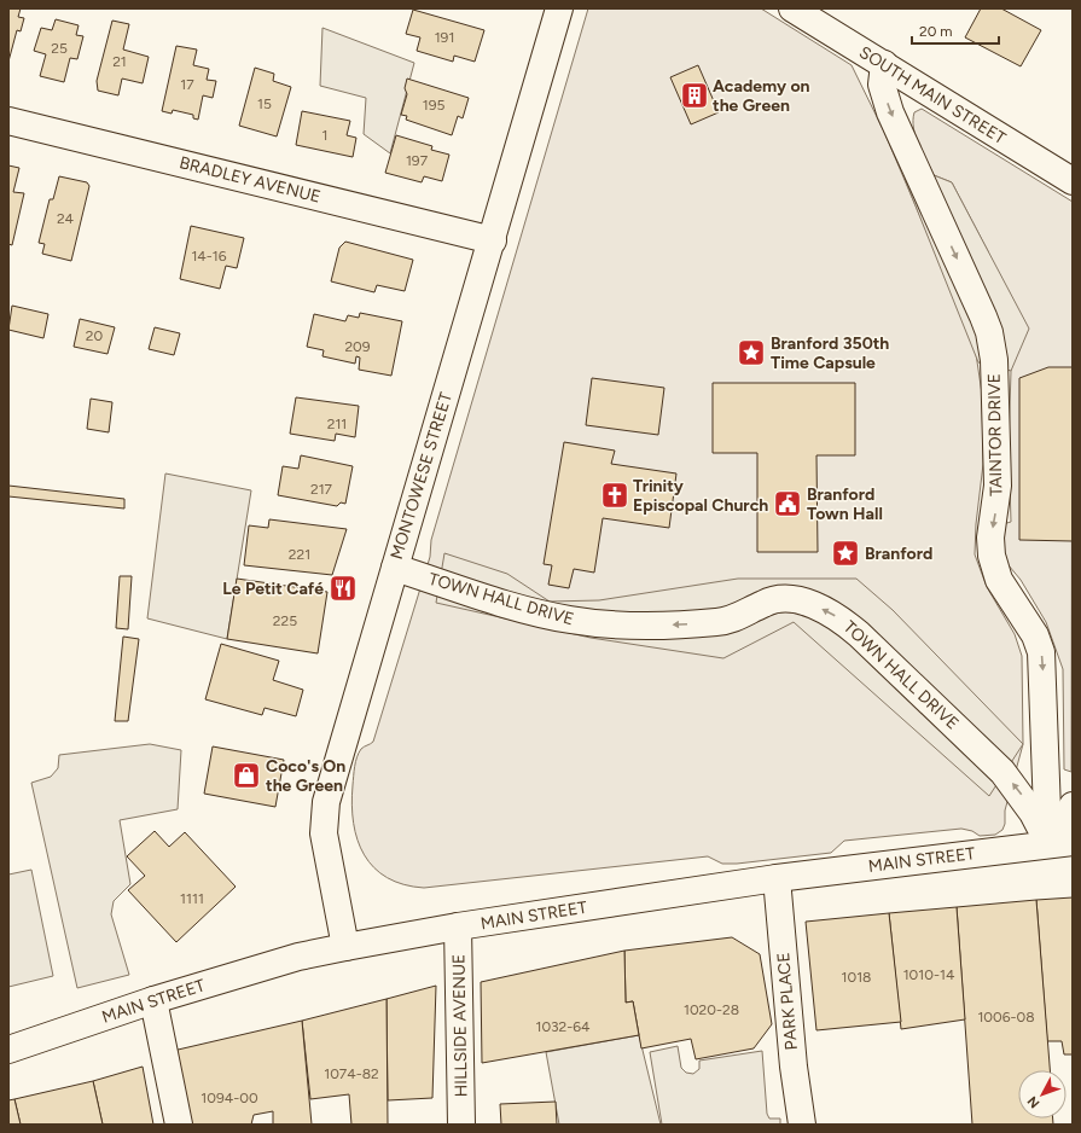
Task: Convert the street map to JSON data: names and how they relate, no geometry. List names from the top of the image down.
{
  "streets": {
    "street": [
      "SOUTH MAIN STREET",
      "BRADLEY AVENUE",
      "TAINTOR DRIVE",
      "MONTOWESE STREET",
      "TOWN HALL DRIVE",
      "MAIN STREET",
      "PARK PLACE",
      "HILLSIDE AVENUE"
    ]
  },
  "crossings": [
    ["SOUTH MAIN STREET", "TAINTOR DRIVE"],
    ["BRADLEY AVENUE", "MONTOWESE STREET"],
    ["TAINTOR DRIVE", "TOWN HALL DRIVE"],
    ["TAINTOR DRIVE", "MAIN STREET"],
    ["MONTOWESE STREET", "TOWN HALL DRIVE"],
    ["MONTOWESE STREET", "MAIN STREET"],
    ["TOWN HALL DRIVE", "MAIN STREET"],
    ["MAIN STREET", "PARK PLACE"],
    ["MAIN STREET", "HILLSIDE AVENUE"]
  ],
  "one_way": ["TAINTOR DRIVE", "TOWN HALL DRIVE"],
  "places": {
    "building": ["Academy on the Green"],
    "place": ["Branford 350th Time Capsule", "Branford"],
    "church": ["Trinity Episcopal Church"],
    "public building": ["Branford Town Hall"],
    "restaurant": ["Le Petit Café"],
    "shop": ["Coco's On the Green"]
  },
  "house_numbers": [
    "191",
    "25",
    "21",
    "17",
    "15",
    "195",
    "1",
    "197",
    "24",
    "14-16",
    "20",
    "209",
    "211",
    "217",
    "221",
    "225",
    "1111",
    "1010-14",
    "1018",
    "1020-28",
    "1006-08",
    "1032-64",
    "1074-82",
    "1094-00"
  ],
  "scale_bar": "20 m",
  "north": "bottom left"
}
